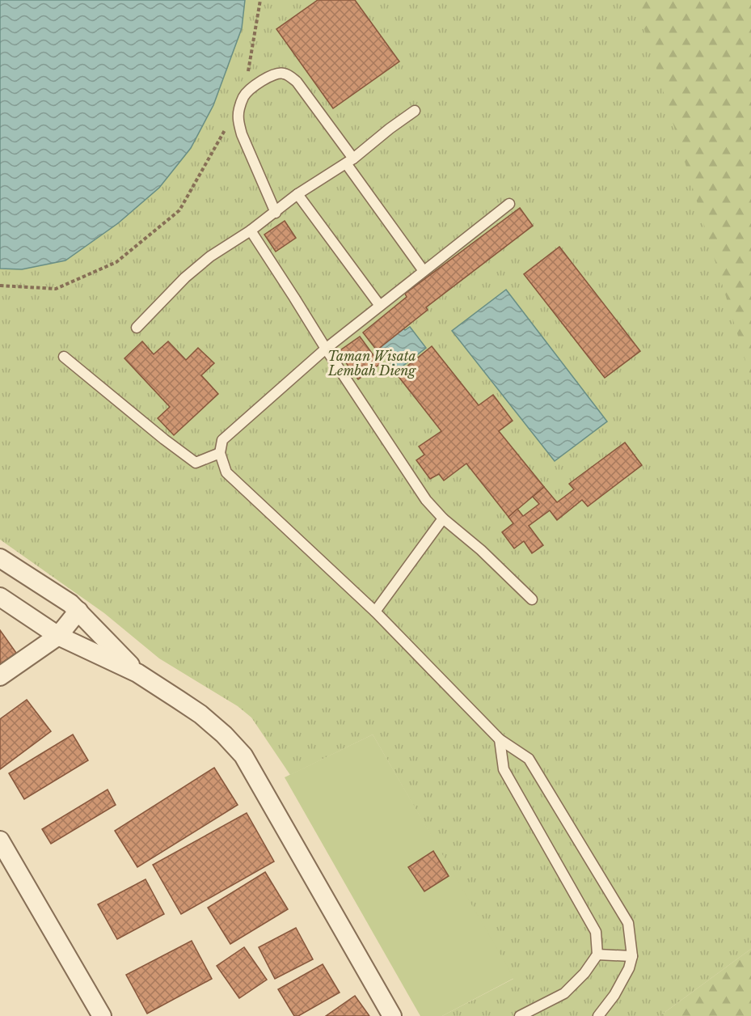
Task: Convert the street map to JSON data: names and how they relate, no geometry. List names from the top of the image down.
{
  "parks": ["Taman Wisata Lembah Dieng"]
}
